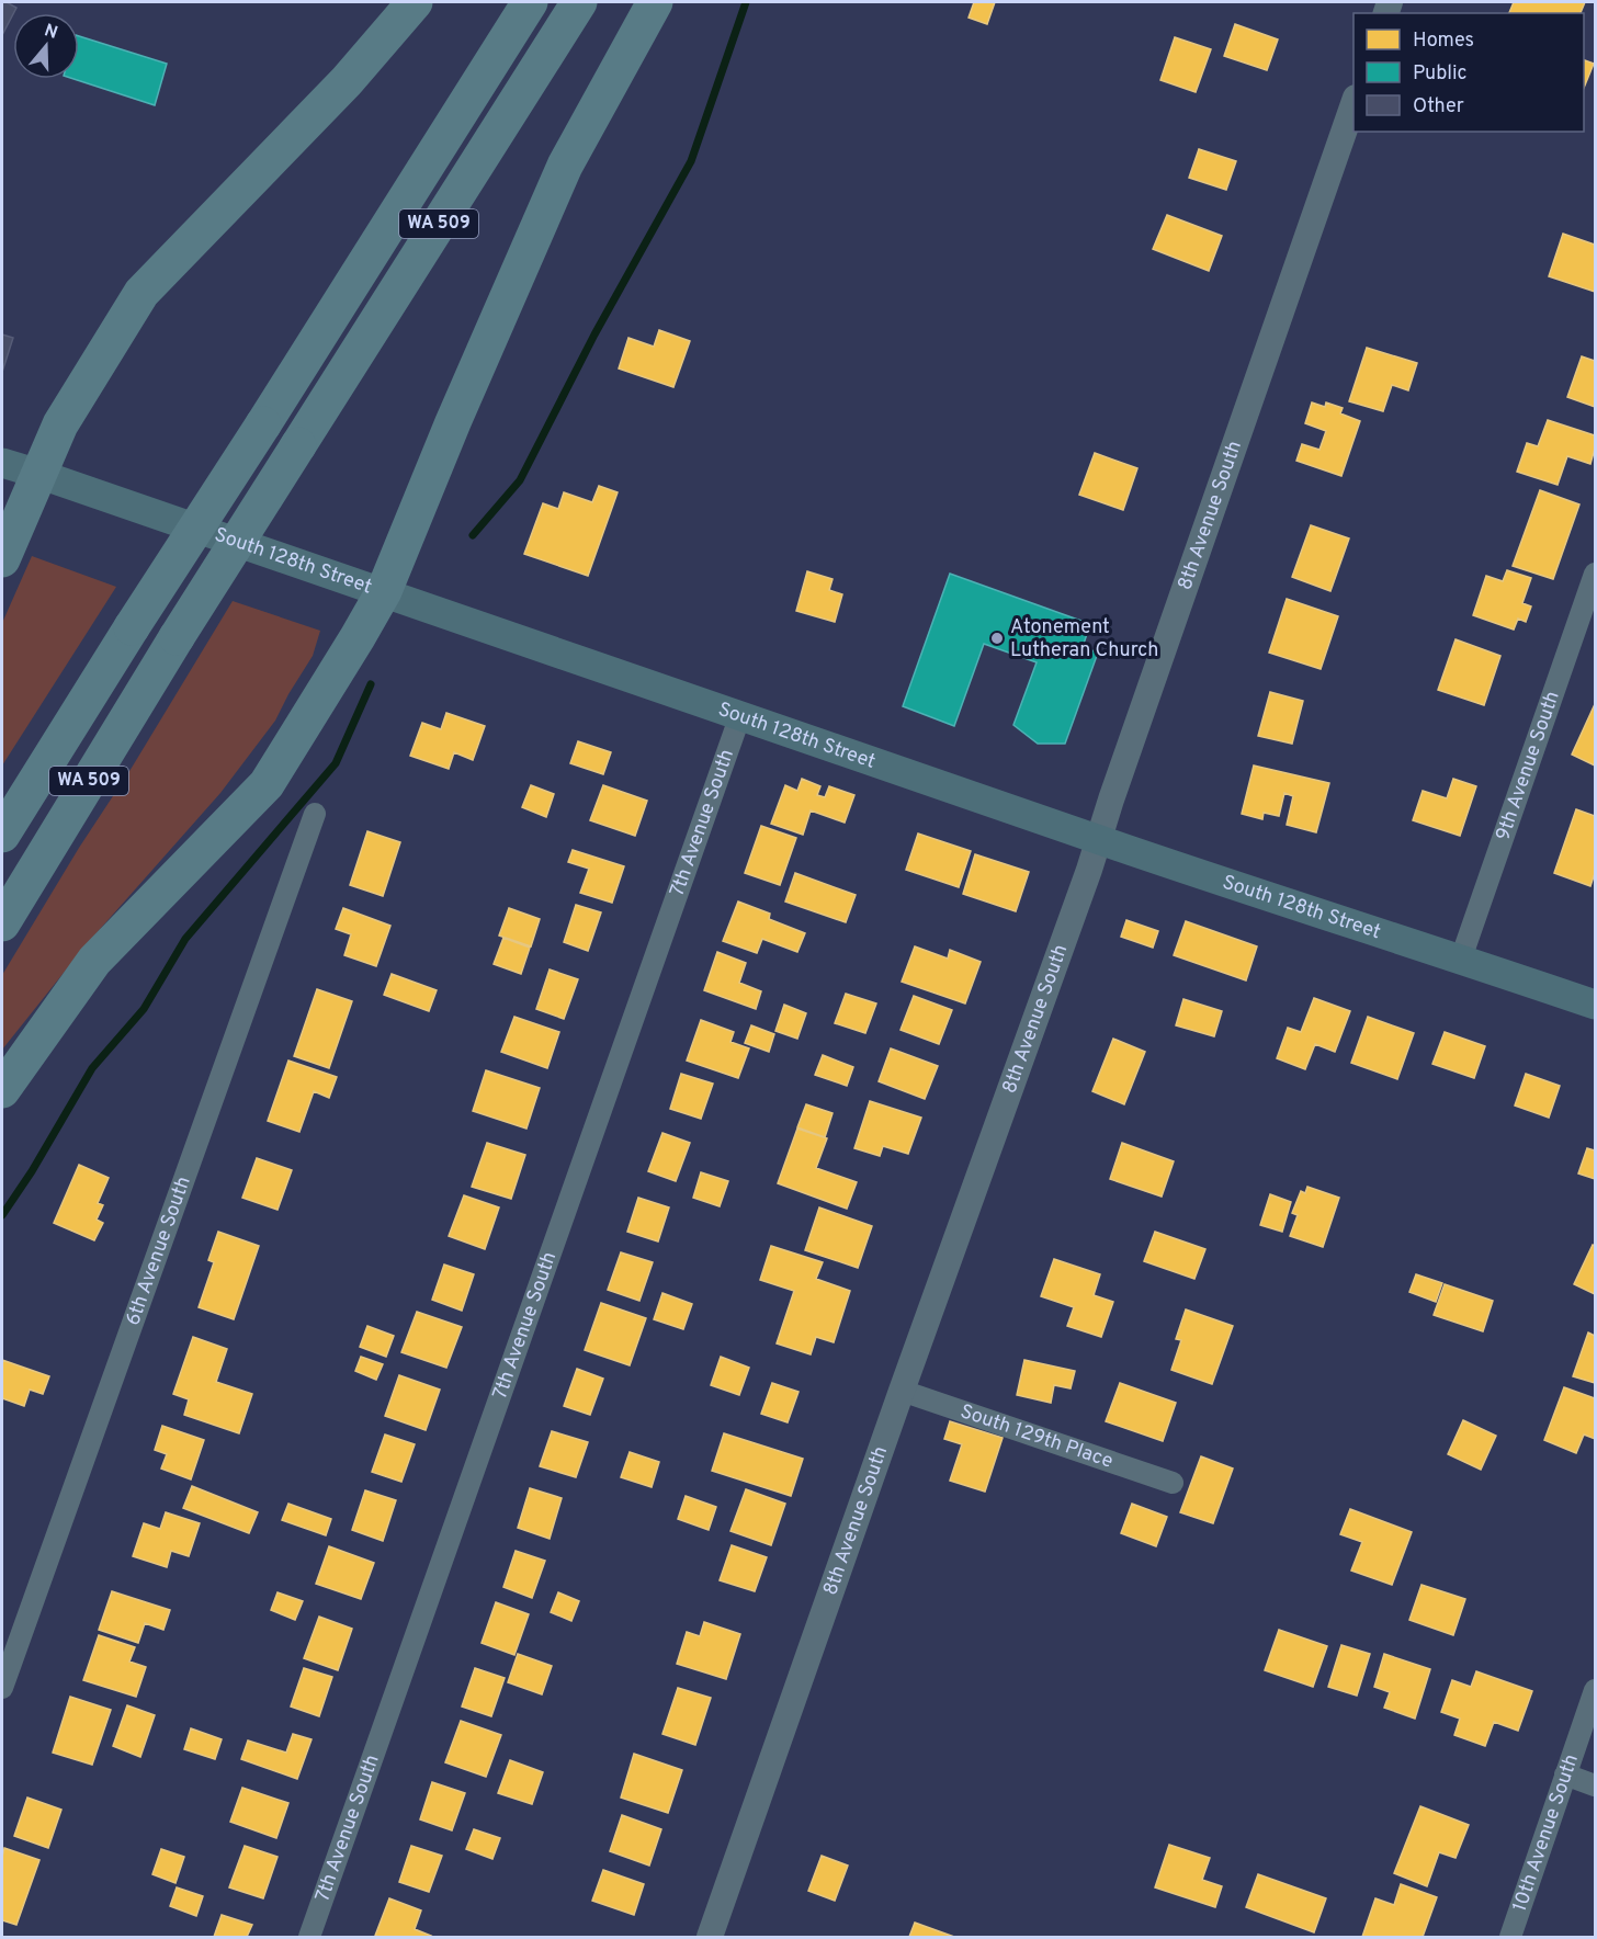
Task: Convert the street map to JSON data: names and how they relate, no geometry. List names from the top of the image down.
{
  "streets": {
    "highway": ["WA 509"],
    "main road": ["South 128th Street"],
    "street": [
      "8th Avenue South",
      "9th Avenue South",
      "7th Avenue South",
      "6th Avenue South",
      "South 129th Place",
      "10th Avenue South"
    ]
  },
  "crossings": [
    ["8th Avenue South", "South 128th Street"],
    ["8th Avenue South", "South 129th Place"],
    ["South 128th Street", "9th Avenue South"],
    ["South 128th Street", "7th Avenue South"]
  ],
  "places": ["Atonement Lutheran Church"],
  "legend": ["Homes", "Public", "Other"],
  "north": "top"
}
